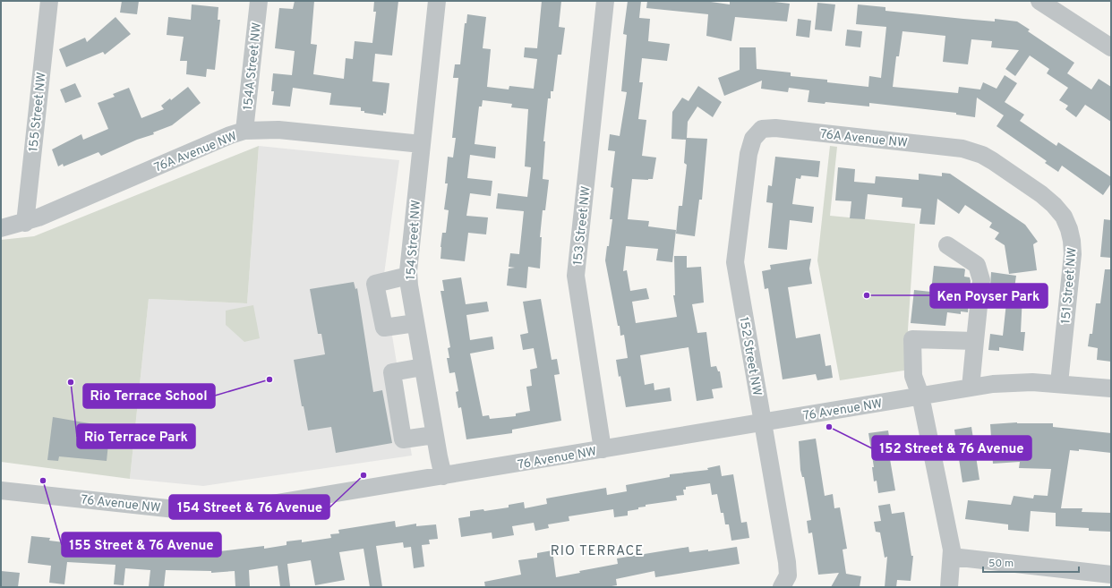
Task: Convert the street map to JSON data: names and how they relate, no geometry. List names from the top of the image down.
{
  "streets": {
    "street": [
      "154A Street NW",
      "155 Street NW",
      "76A Avenue NW",
      "153 Street NW",
      "154 Street NW",
      "151 Street NW",
      "152 Street NW",
      "76 Avenue NW"
    ]
  },
  "crossings": [
    ["154A Street NW", "76A Avenue NW"],
    ["155 Street NW", "76A Avenue NW"],
    ["76A Avenue NW", "154 Street NW"],
    ["76A Avenue NW", "151 Street NW"],
    ["76A Avenue NW", "152 Street NW"],
    ["153 Street NW", "76 Avenue NW"],
    ["154 Street NW", "76 Avenue NW"],
    ["151 Street NW", "76 Avenue NW"],
    ["152 Street NW", "76 Avenue NW"]
  ],
  "districts": ["RIO TERRACE"],
  "places": [
    "Ken Poyser Park",
    "Rio Terrace School",
    "Rio Terrace Park",
    "152 Street & 76 Avenue",
    "154 Street & 76 Avenue",
    "155 Street & 76 Avenue"
  ],
  "scale_bar": "50 m"
}
